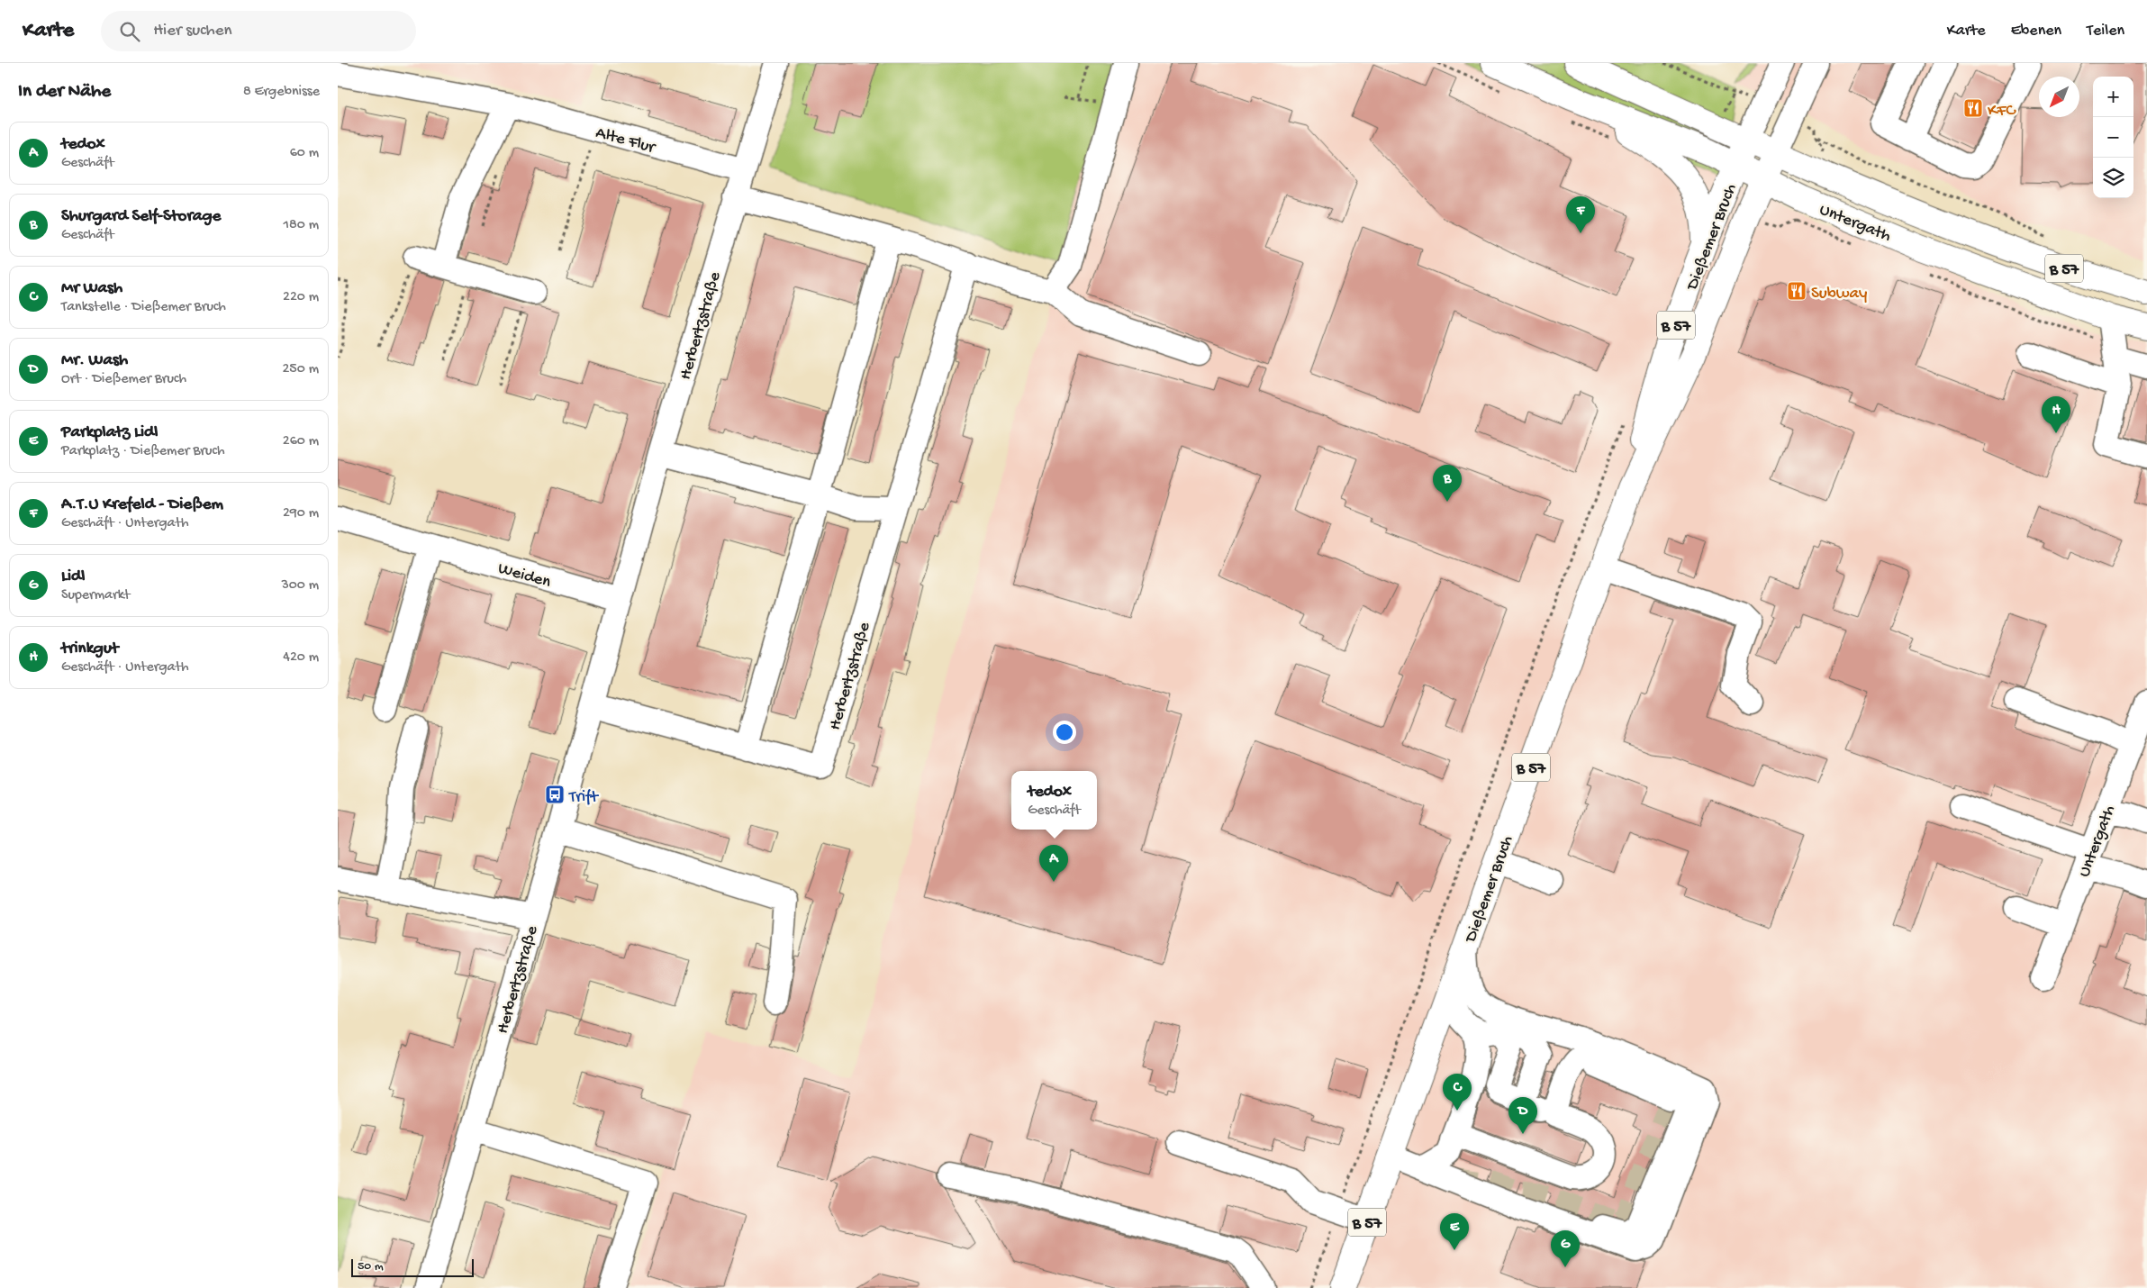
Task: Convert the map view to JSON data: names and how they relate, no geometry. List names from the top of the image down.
{
  "streets": {
    "main road": ["Untergath", "Dießemer Bruch", "B 57"],
    "street": ["Alte Flur", "Herbertzstraße", "Weiden"]
  },
  "crossings": [
    ["Alte Flur", "Herbertzstraße"],
    ["Untergath", "Dießemer Bruch"],
    ["Herbertzstraße", "Weiden"]
  ],
  "places": {
    "restaurant": ["KFC", "Subway"],
    "bus stop": ["Trift"]
  },
  "scale_bar": "50 m",
  "north": "bottom left",
  "page": {
    "header": "Karte",
    "search": "Hier suchen",
    "nav": ["Karte", "Ebenen", "Teilen"],
    "heading": ["In der Nähe", "8 Ergebnisse"],
    "map_buttons": ["+", "−"],
    "list": [
      {
        "mark": "A",
        "name": "tedox",
        "note": "Geschäft",
        "value": "60 m"
      },
      {
        "mark": "B",
        "name": "Shurgard Self-Storage",
        "note": "Geschäft",
        "value": "180 m"
      },
      {
        "mark": "C",
        "name": "Mr Wash",
        "note": "Tankstelle · Dießemer Bruch",
        "value": "220 m"
      },
      {
        "mark": "D",
        "name": "Mr. Wash",
        "note": "Ort · Dießemer Bruch",
        "value": "250 m"
      },
      {
        "mark": "E",
        "name": "Parkplatz Lidl",
        "note": "Parkplatz · Dießemer Bruch",
        "value": "260 m"
      },
      {
        "mark": "F",
        "name": "A.T.U Krefeld - Dießem",
        "note": "Geschäft · Untergath",
        "value": "290 m"
      },
      {
        "mark": "G",
        "name": "Lidl",
        "note": "Supermarkt",
        "value": "300 m"
      },
      {
        "mark": "H",
        "name": "trinkgut",
        "note": "Geschäft · Untergath",
        "value": "420 m"
      }
    ],
    "pins": [
      "F",
      "H",
      "B",
      "A",
      "C",
      "D",
      "E",
      "G"
    ],
    "popup": ["tedox", "Geschäft"],
    "scale": "50 m"
  }
}
